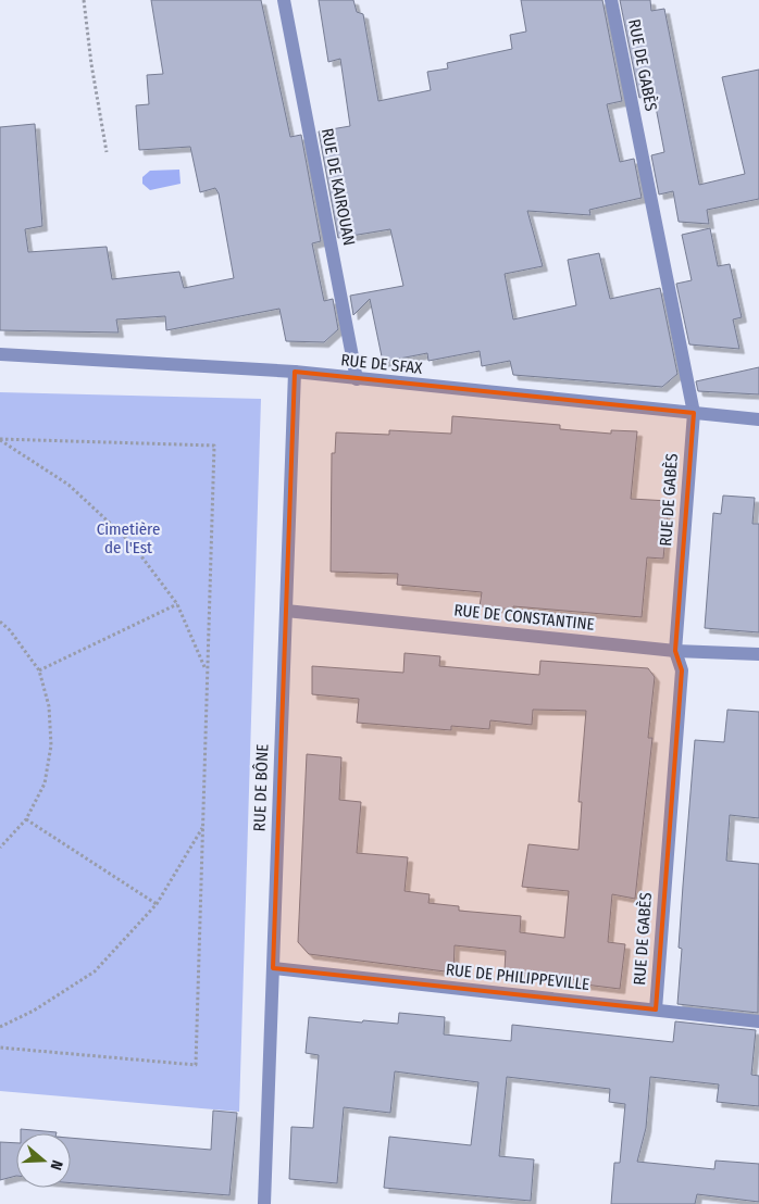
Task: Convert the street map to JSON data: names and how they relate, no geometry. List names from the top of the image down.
{
  "streets": {
    "street": [
      "RUE DE GABÈS",
      "RUE DE KAIROUAN",
      "RUE DE SFAX",
      "RUE DE CONSTANTINE",
      "RUE DE BÔNE",
      "RUE DE PHILIPPEVILLE"
    ]
  },
  "crossings": [
    ["RUE DE GABÈS", "RUE DE SFAX"],
    ["RUE DE GABÈS", "RUE DE CONSTANTINE"],
    ["RUE DE GABÈS", "RUE DE PHILIPPEVILLE"],
    ["RUE DE KAIROUAN", "RUE DE SFAX"],
    ["RUE DE SFAX", "RUE DE BÔNE"],
    ["RUE DE CONSTANTINE", "RUE DE BÔNE"],
    ["RUE DE BÔNE", "RUE DE PHILIPPEVILLE"]
  ],
  "parks": ["Cimetière de l'Est"],
  "north": "right"
}
